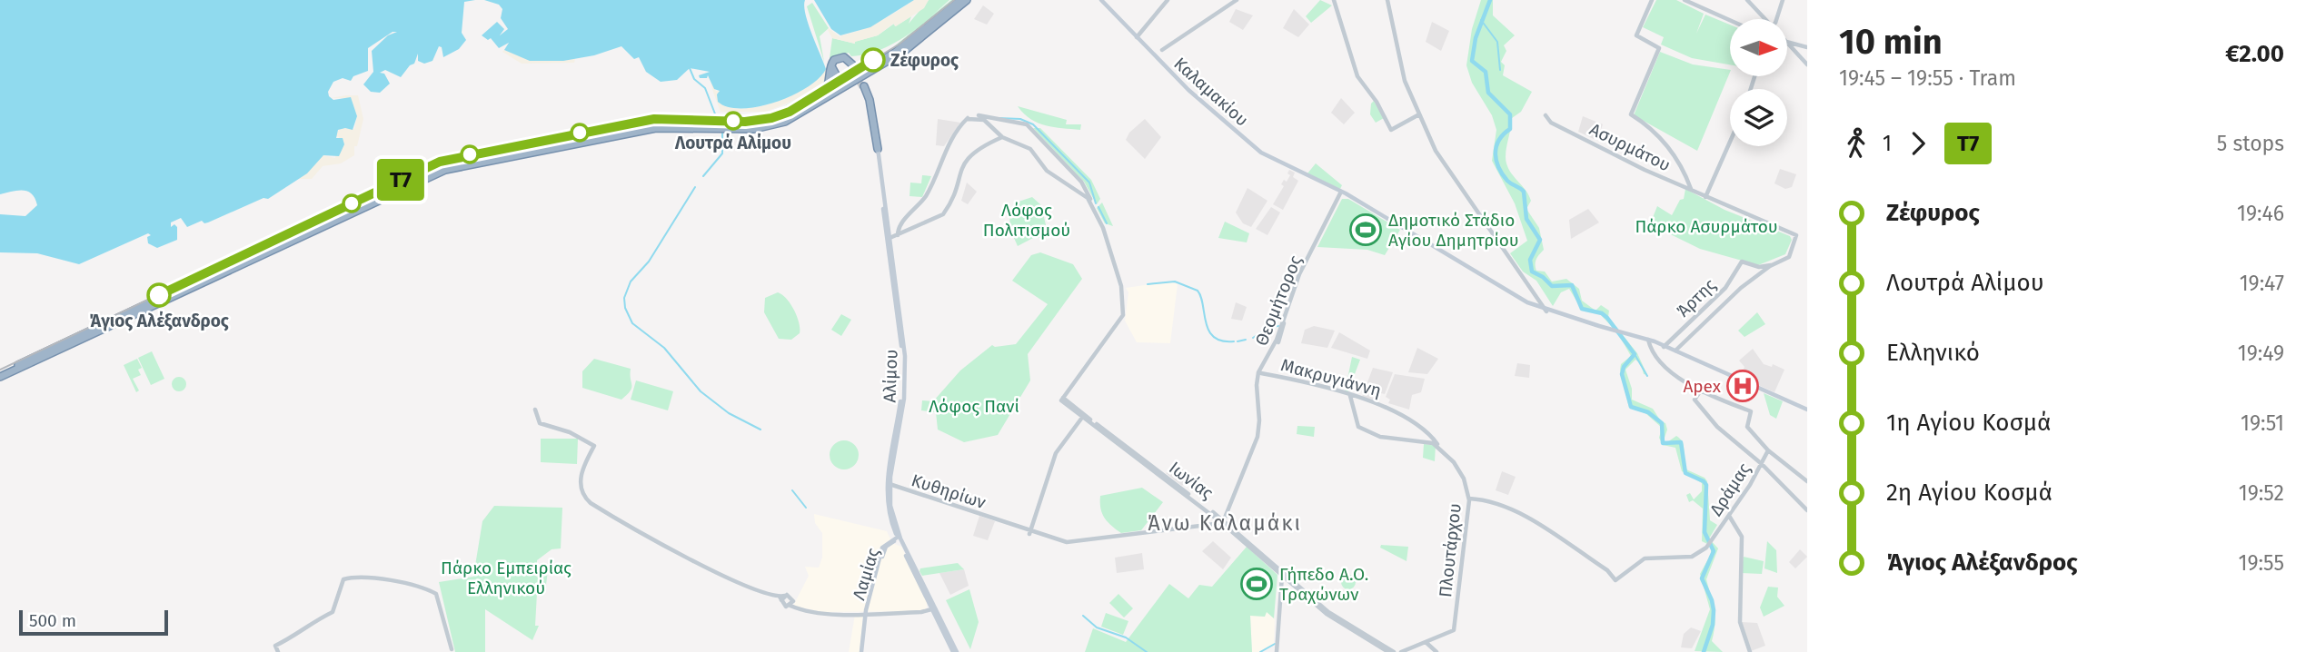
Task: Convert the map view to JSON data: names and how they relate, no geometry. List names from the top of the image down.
{
  "streets": {
    "main road": ["Καλαμακίου", "Αλίμου", "Λαμίας"],
    "street": [
      "Ασυρμάτου",
      "Άρτης",
      "Θεομήτορος",
      "Μακρυγιάννη",
      "Ιωνίας",
      "Δράμας",
      "Κυθηρίων",
      "Πλουτάρχου"
    ]
  },
  "crossings": [
    ["Καλαμακίου", "Άρτης"],
    ["Καλαμακίου", "Θεομήτορος"],
    ["Θεομήτορος", "Μακρυγιάννη"],
    ["Θεομήτορος", "Ιωνίας"],
    ["Θεομήτορος", "Κυθηρίων"],
    ["Αλίμου", "Κυθηρίων"],
    ["Αλίμου", "Λαμίας"],
    ["Μακρυγιάννη", "Πλουτάρχου"],
    ["Ιωνίας", "Κυθηρίων"],
    ["Δράμας", "Πλουτάρχου"]
  ],
  "districts": ["Άνω Καλαμάκι"],
  "parks": [
    "Λόφος Πολιτισμού",
    "Πάρκο Ασυρμάτου",
    "Λόφος Πανί",
    "Πάρκο Εμπειρίας Ελληνικού"
  ],
  "places": {
    "other": ["Ζέφυρος", "Λουτρά Αλίμου", "Άγιος Αλέξανδρος"],
    "sports": ["Δημοτικό Στάδιο Αγίου Δημητρίου", "Γήπεδο Α.Ο. Τραχώνων"],
    "hospital": ["Apex"]
  },
  "lines": ["tram line Τ7"],
  "scale_bar": "500 m",
  "north": "right",
  "page": {
    "on_map": "Τ7",
    "heading": ["10 min", "19:45 – 19:55 · Tram", "€2.00"],
    "legs": ["1", "Τ7", "5 stops"],
    "list": [
      {
        "name": "Ζέφυρος",
        "value": "19:46"
      },
      {
        "name": "Λουτρά Αλίμου",
        "value": "19:47"
      },
      {
        "name": "Ελληνικό",
        "value": "19:49"
      },
      {
        "name": "1η Αγίου Κοσμά",
        "value": "19:51"
      },
      {
        "name": "2η Αγίου Κοσμά",
        "value": "19:52"
      },
      {
        "name": "Άγιος Αλέξανδρος",
        "value": "19:55"
      }
    ],
    "scale": "500 m"
  }
}
